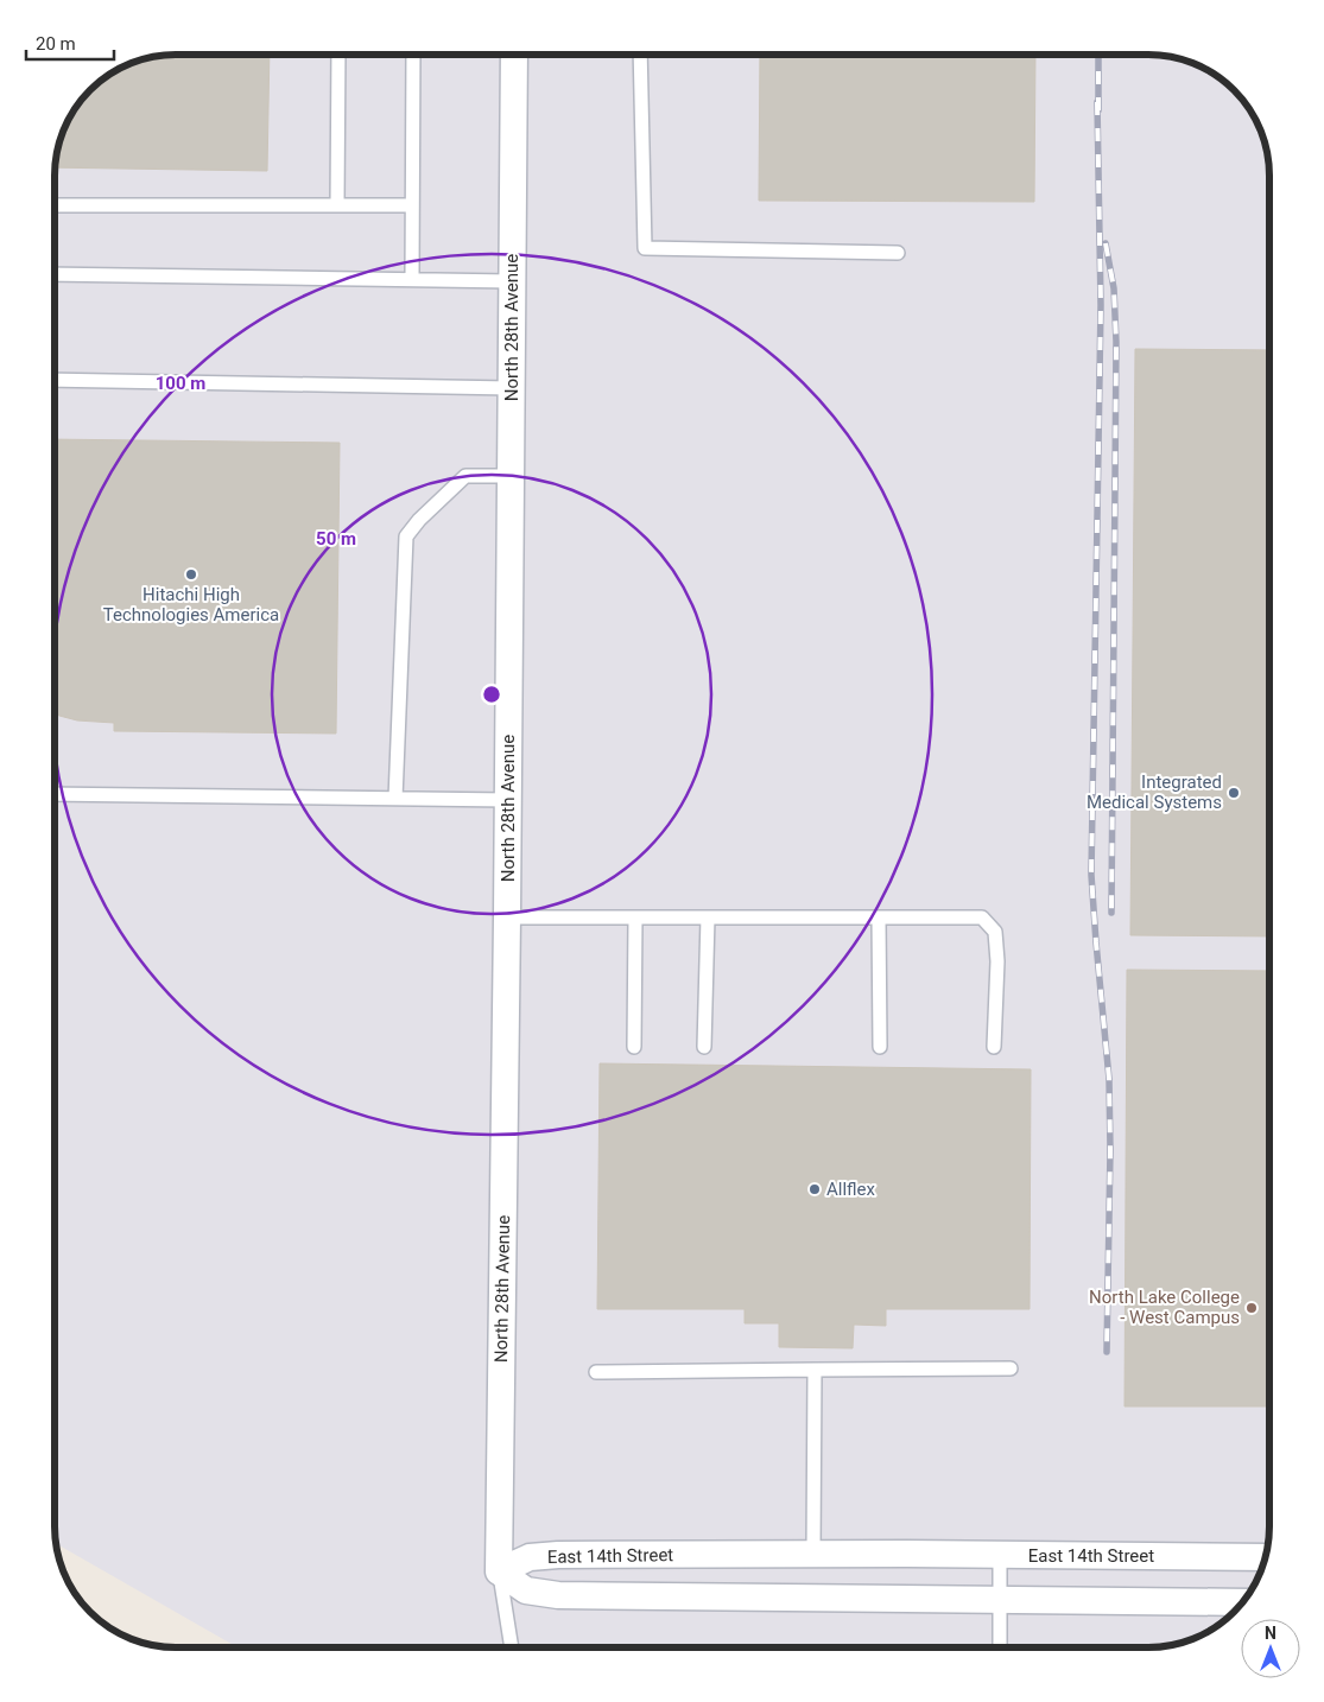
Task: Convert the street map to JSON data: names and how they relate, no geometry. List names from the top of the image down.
{
  "streets": {
    "street": ["North 28th Avenue", "East 14th Street"]
  },
  "crossings": [
    ["North 28th Avenue", "East 14th Street"]
  ],
  "places": [
    "Hitachi High Technologies America",
    "Integrated Medical Systems",
    "Allflex",
    "North Lake College - West Campus"
  ],
  "scale_bar": "20 m",
  "north": "top",
  "rings": ["100 m", "50 m"]
}
